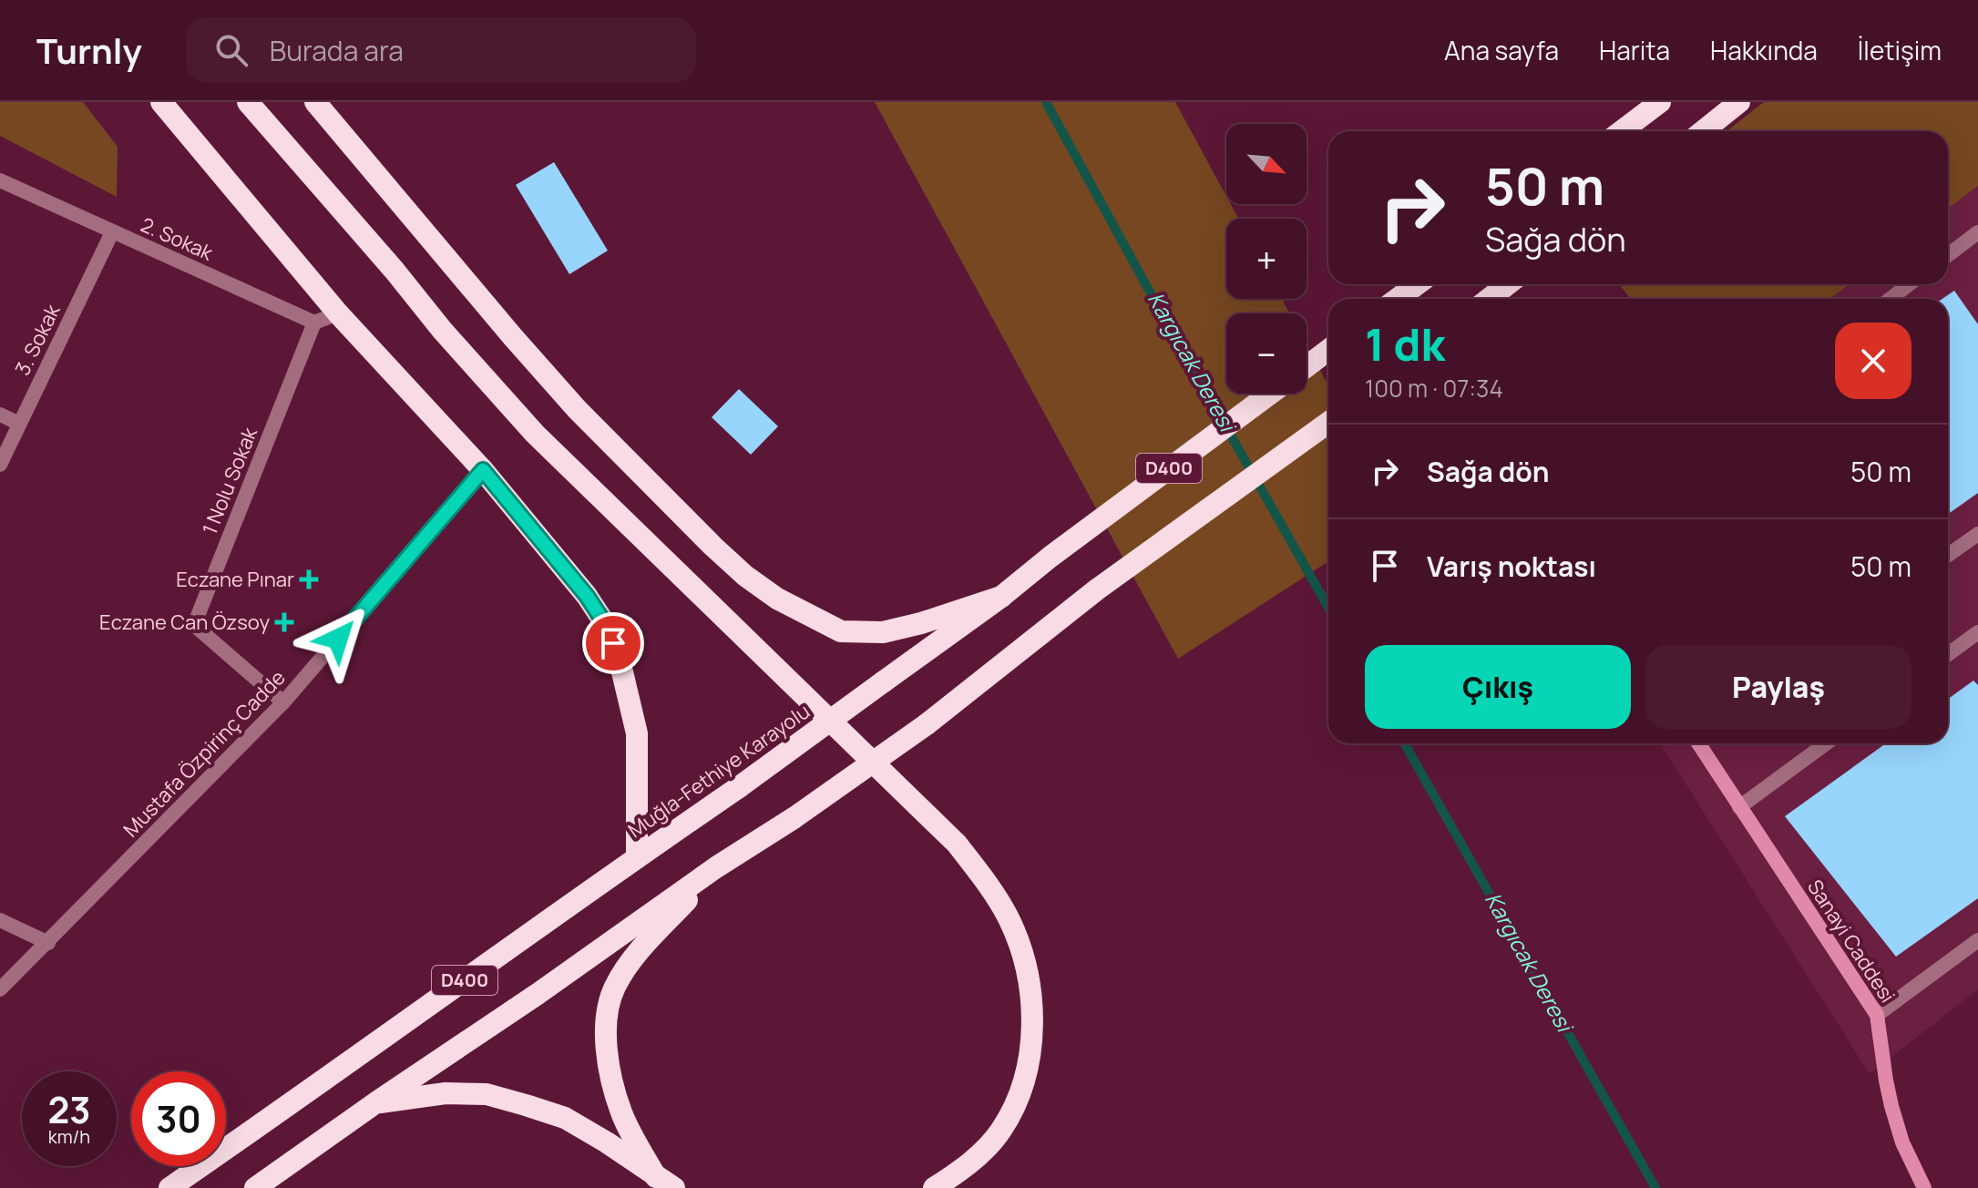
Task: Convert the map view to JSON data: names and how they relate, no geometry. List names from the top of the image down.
{
  "streets": {
    "highway": ["D400", "Muğla-Fethiye Karayolu"],
    "street": [
      "2. Sokak",
      "3. Sokak",
      "1 Nolu Sokak",
      "Mustafa Özpirinç Cadde",
      "Sanayi Caddesi"
    ]
  },
  "crossings": [
    ["2. Sokak", "3. Sokak"],
    ["2. Sokak", "1 Nolu Sokak"],
    ["1 Nolu Sokak", "Mustafa Özpirinç Cadde"]
  ],
  "water": ["Kargıcak Deresi"],
  "places": {
    "health": ["Eczane Pınar", "Eczane Can Özsoy"]
  },
  "north": "bottom right",
  "page": {
    "header": "Turnly",
    "search": "Burada ara",
    "nav": [
      "Ana sayfa",
      "Harita",
      "Hakkında",
      "İletişim"
    ],
    "map_buttons": ["+", "−"],
    "turn": ["50 m", "Sağa dön"],
    "heading": ["1 dk", "100 m · 07:34"],
    "list": [
      {
        "name": "Sağa dön",
        "value": "50 m"
      },
      {
        "name": "Varış noktası",
        "value": "50 m"
      }
    ],
    "buttons": ["Çıkış", "Paylaş"],
    "speed": "23 km/h",
    "limit": "30"
  }
}
